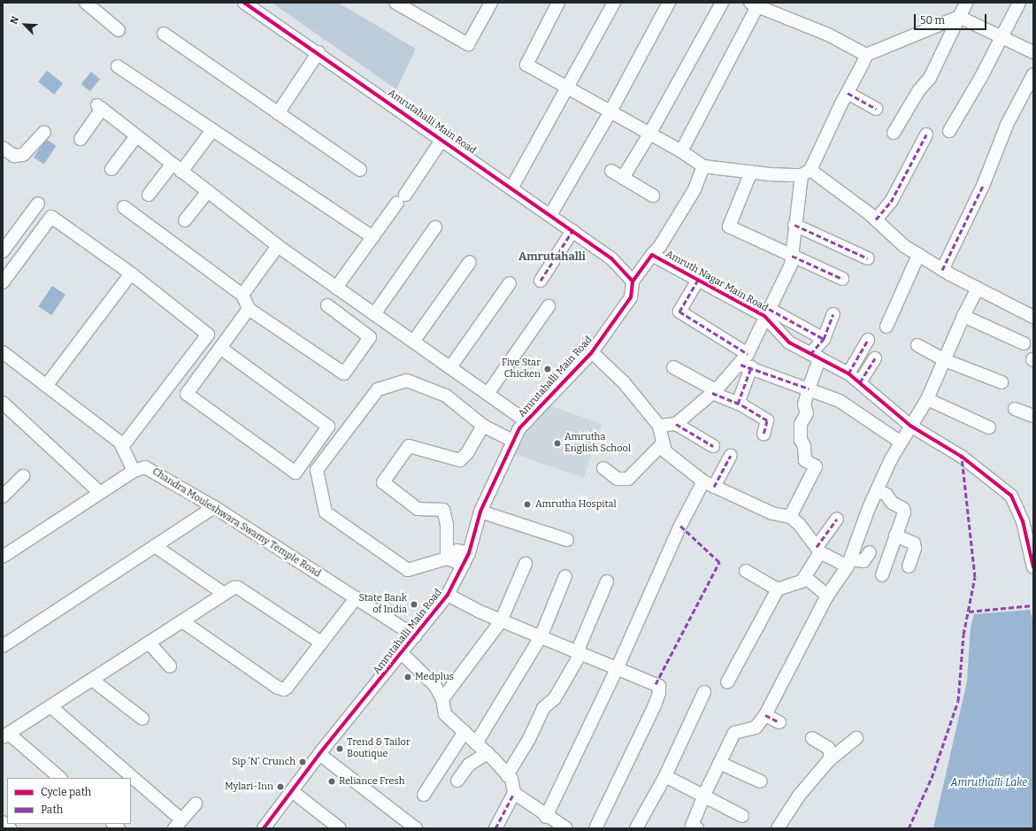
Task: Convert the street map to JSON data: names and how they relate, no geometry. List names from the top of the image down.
{
  "streets": {
    "street": ["Amrutahalli Main Road", "Amruth Nagar Main Road", "Chandra Mouleshwara Swamy Temple Road"]
  },
  "crossings": [
    ["Amrutahalli Main Road", "Amruth Nagar Main Road"],
    ["Amrutahalli Main Road", "Chandra Mouleshwara Swamy Temple Road"]
  ],
  "districts": ["Amrutahalli"],
  "water": ["Amruthalli Lake"],
  "places": [
    "Five Star Chicken",
    "Amrutha English School",
    "Amrutha Hospital",
    "State Bank of India",
    "Medplus",
    "Trend & Tailor Boutique",
    "Sip 'N' Crunch",
    "Reliance Fresh",
    "Mylari-Inn"
  ],
  "legend": ["Cycle path", "Path"],
  "scale_bar": "50 m",
  "north": "top left"
}
